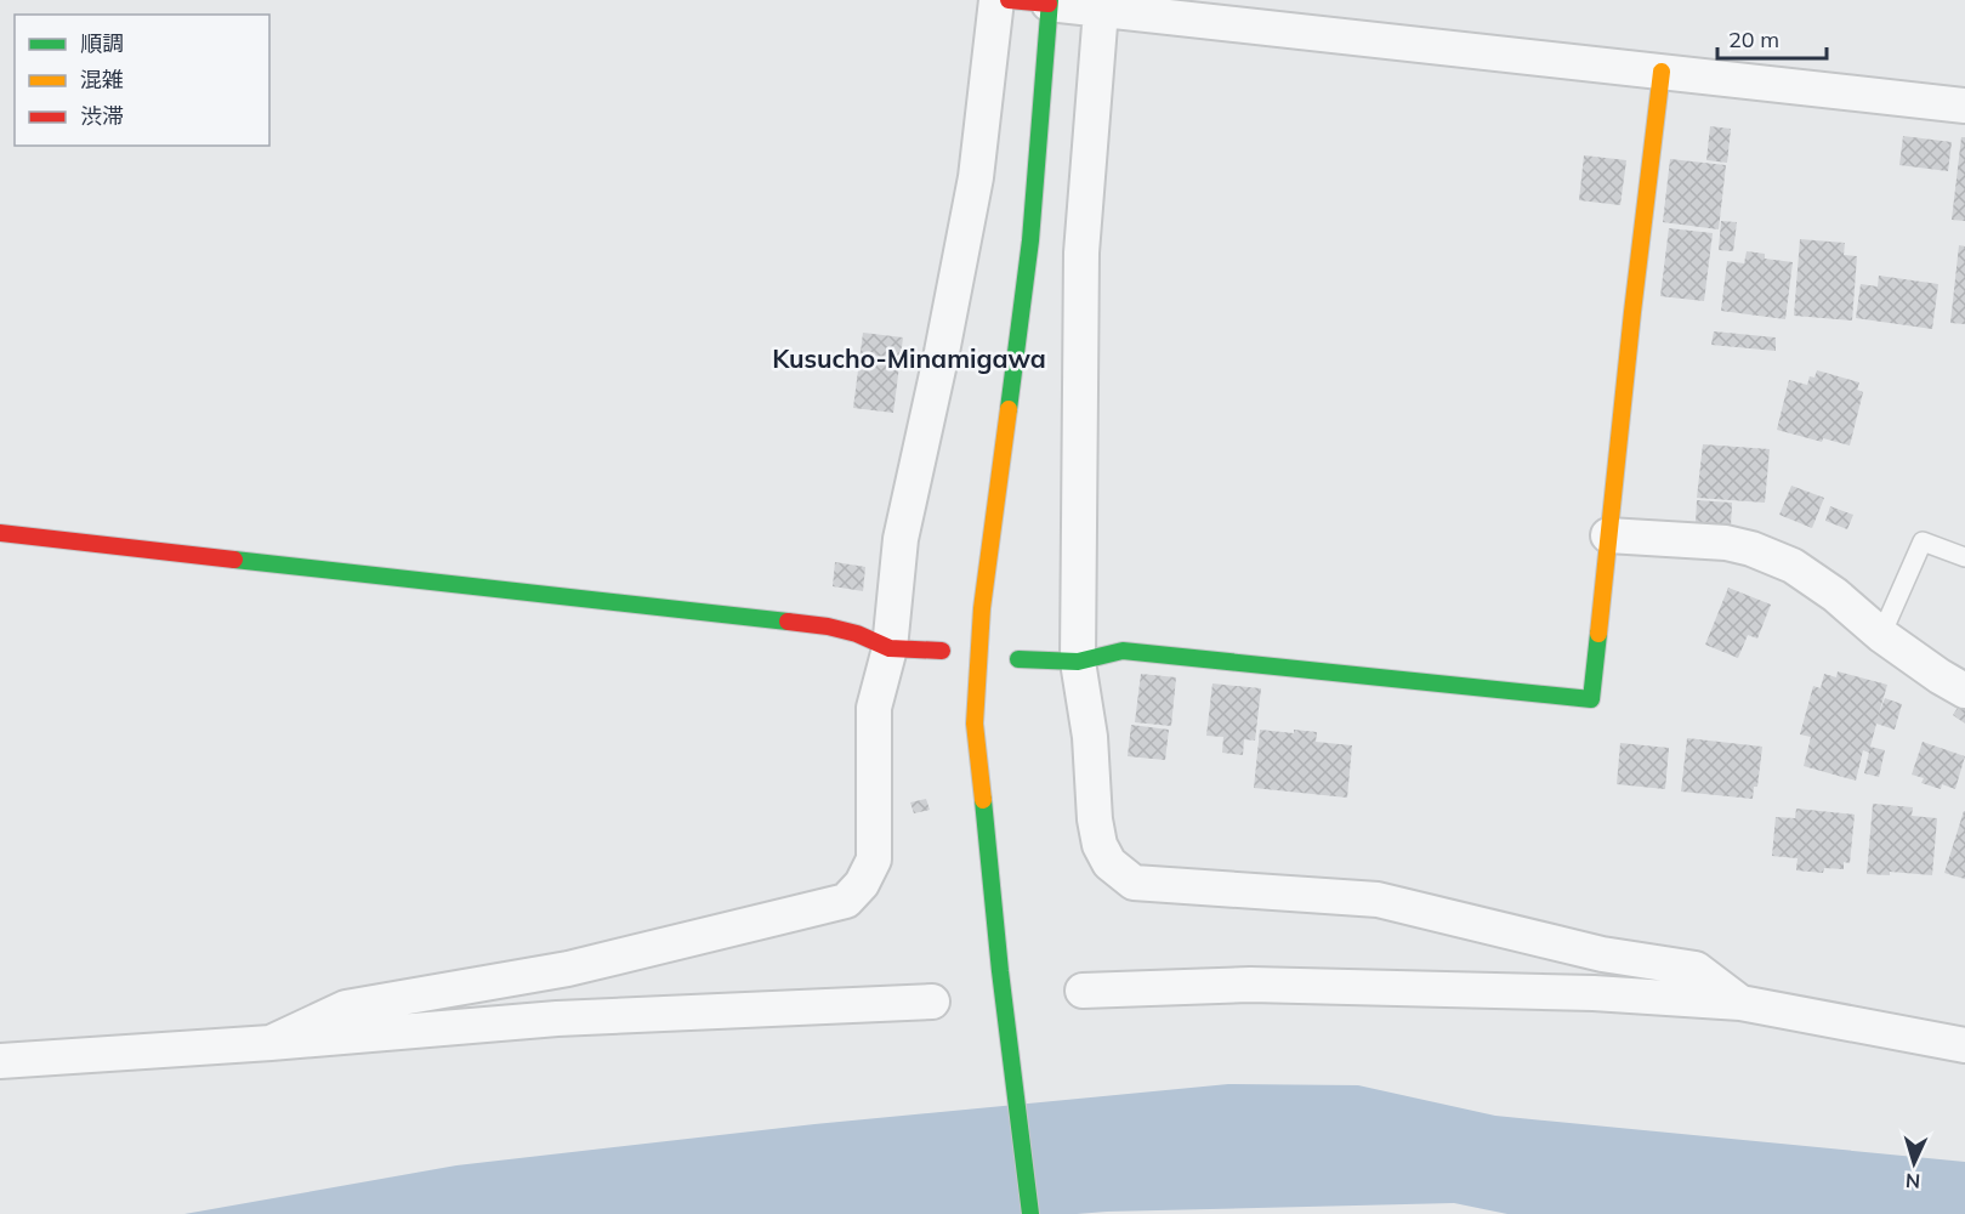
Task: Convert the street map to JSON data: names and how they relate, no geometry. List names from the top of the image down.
{
  "districts": ["Kusucho-Minamigawa"],
  "legend": ["順調", "混雑", "渋滞"],
  "scale_bar": "20 m",
  "north": "bottom"
}
